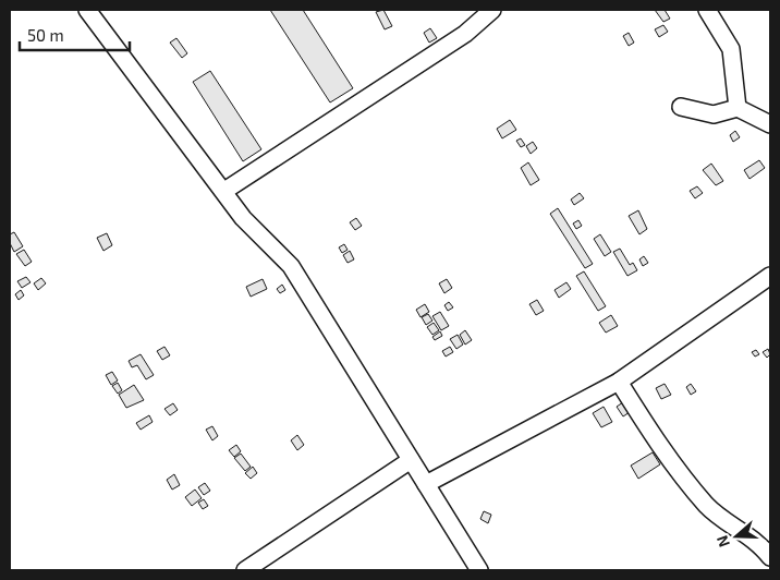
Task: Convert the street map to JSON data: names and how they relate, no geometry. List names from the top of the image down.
{
  "scale_bar": "50 m",
  "north": "left"
}
